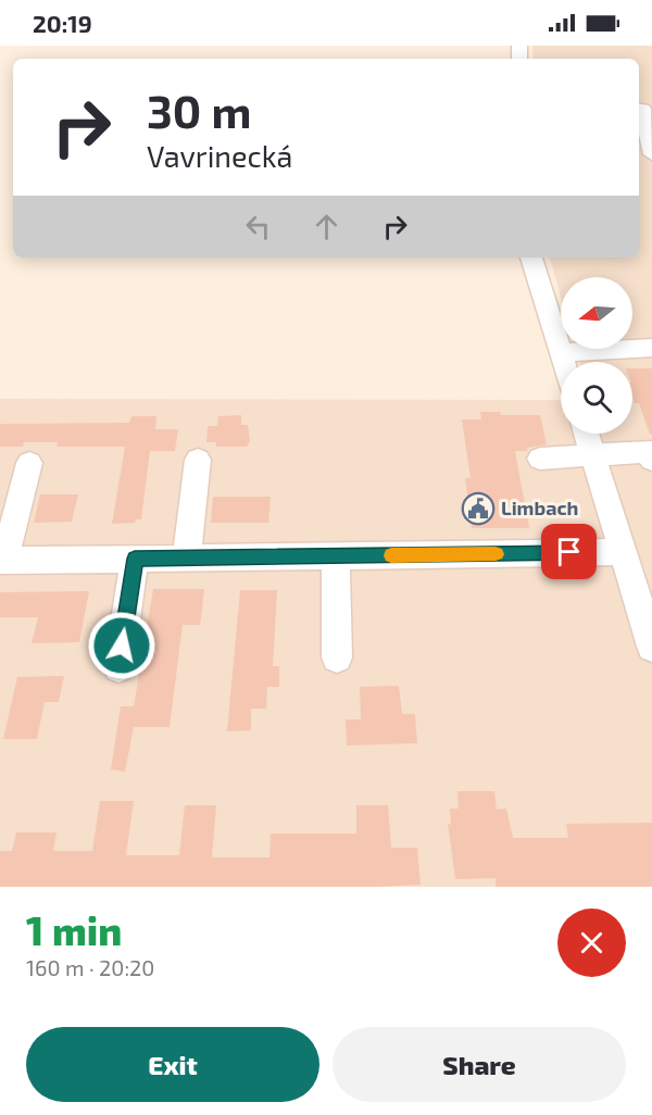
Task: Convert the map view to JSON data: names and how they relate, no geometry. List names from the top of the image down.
{
  "places": {
    "public building": ["Limbach"]
  },
  "north": "left",
  "page": {
    "status": "20:19",
    "turn": ["30 m", "Vavrinecká"],
    "heading": ["1 min", "160 m · 20:20"],
    "buttons": ["Exit", "Share"]
  }
}
